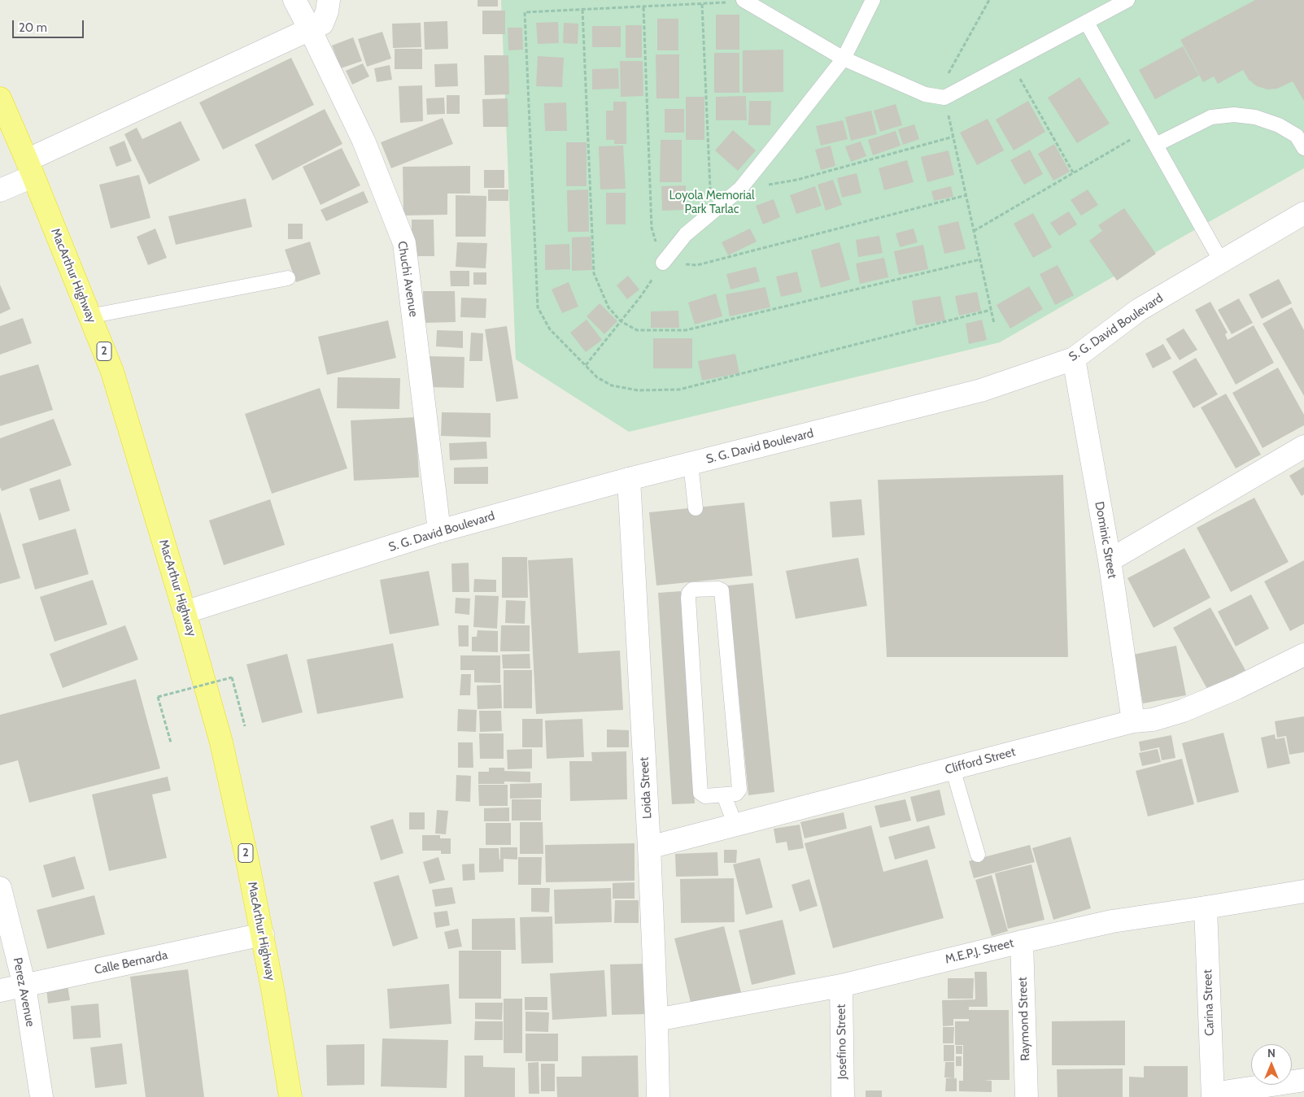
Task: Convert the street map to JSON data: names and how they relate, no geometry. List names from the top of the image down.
{
  "streets": {
    "highway": ["MacArthur Highway", "2"],
    "street": [
      "Chuchi Avenue",
      "S. G. David Boulevard",
      "Dominic Street",
      "Clifford Street",
      "Loida Street",
      "M.E.P.J. Street",
      "Calle Bernarda",
      "Perez Avenue",
      "Carina Street",
      "Raymond Street",
      "Josefino Street"
    ]
  },
  "crossings": [
    ["MacArthur Highway", "S. G. David Boulevard"],
    ["MacArthur Highway", "Calle Bernarda"],
    ["Chuchi Avenue", "S. G. David Boulevard"],
    ["S. G. David Boulevard", "Dominic Street"],
    ["S. G. David Boulevard", "Loida Street"],
    ["Dominic Street", "Clifford Street"],
    ["Clifford Street", "Loida Street"],
    ["Loida Street", "M.E.P.J. Street"],
    ["M.E.P.J. Street", "Carina Street"],
    ["M.E.P.J. Street", "Raymond Street"],
    ["M.E.P.J. Street", "Josefino Street"],
    ["Calle Bernarda", "Perez Avenue"]
  ],
  "parks": ["Loyola Memorial Park Tarlac"],
  "scale_bar": "20 m",
  "north": "top"
}
